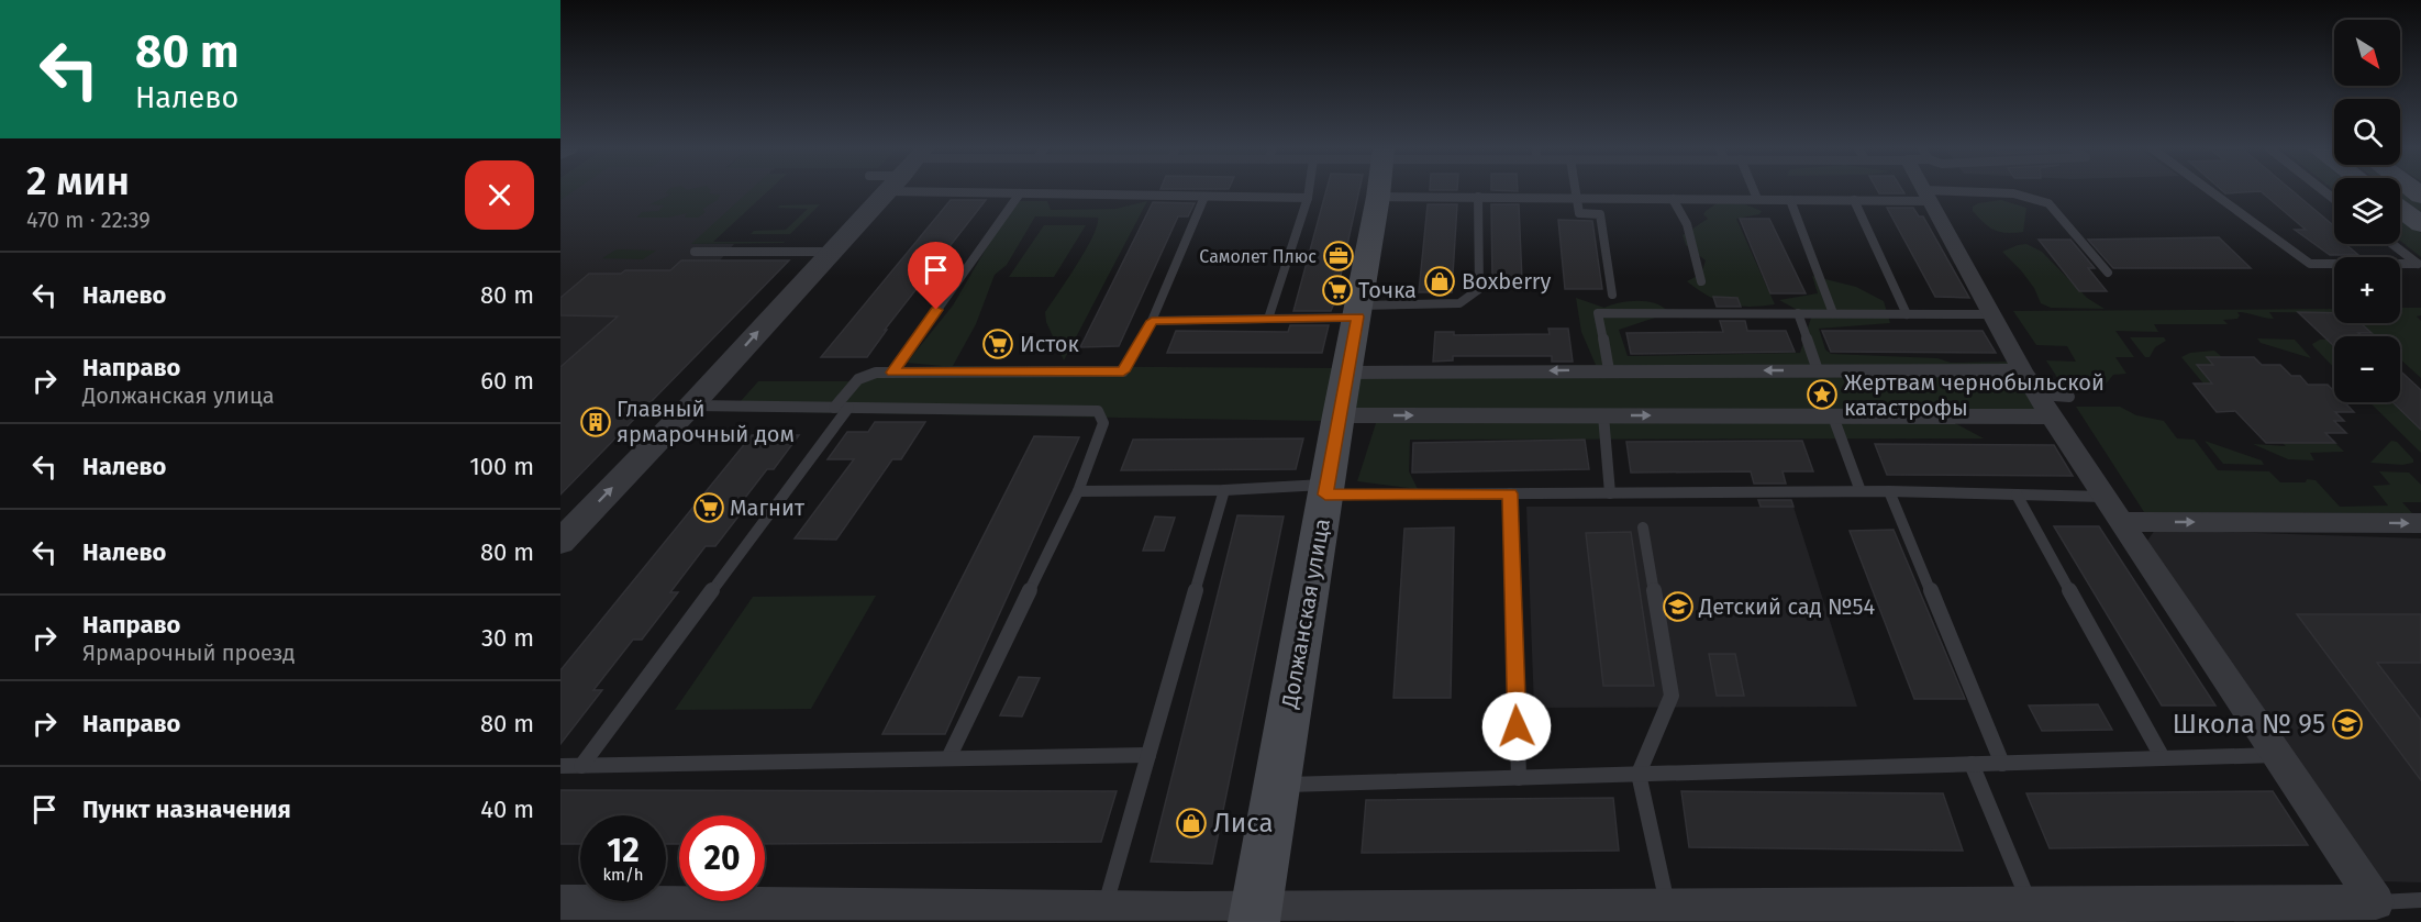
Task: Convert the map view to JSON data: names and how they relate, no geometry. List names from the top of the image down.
{
  "streets": {
    "main road": ["Должанская улица"]
  },
  "places": {
    "office": ["Самолет Плюс"],
    "shop": ["Boxberry", "Лиса"],
    "supermarket": ["Точка", "Исток", "Магнит"],
    "place": ["Жертвам чернобыльской катастрофы"],
    "building": ["Главный ярмарочный дом"],
    "school or university": ["Детский сад №54", "Школа № 95"]
  },
  "north": "bottom right",
  "page": {
    "turn": ["80 m", "Налево"],
    "map_buttons": ["+", "−"],
    "heading": ["2 мин", "470 m · 22:39"],
    "list": [
      {
        "name": "Налево",
        "value": "80 m"
      },
      {
        "name": "Направо",
        "note": "Должанская улица",
        "value": "60 m"
      },
      {
        "name": "Налево",
        "value": "100 m"
      },
      {
        "name": "Налево",
        "value": "80 m"
      },
      {
        "name": "Направо",
        "note": "Ярмарочный проезд",
        "value": "30 m"
      },
      {
        "name": "Направо",
        "value": "80 m"
      },
      {
        "name": "Пункт назначения",
        "value": "40 m"
      }
    ],
    "speed": "12 km/h",
    "limit": "20"
  }
}
